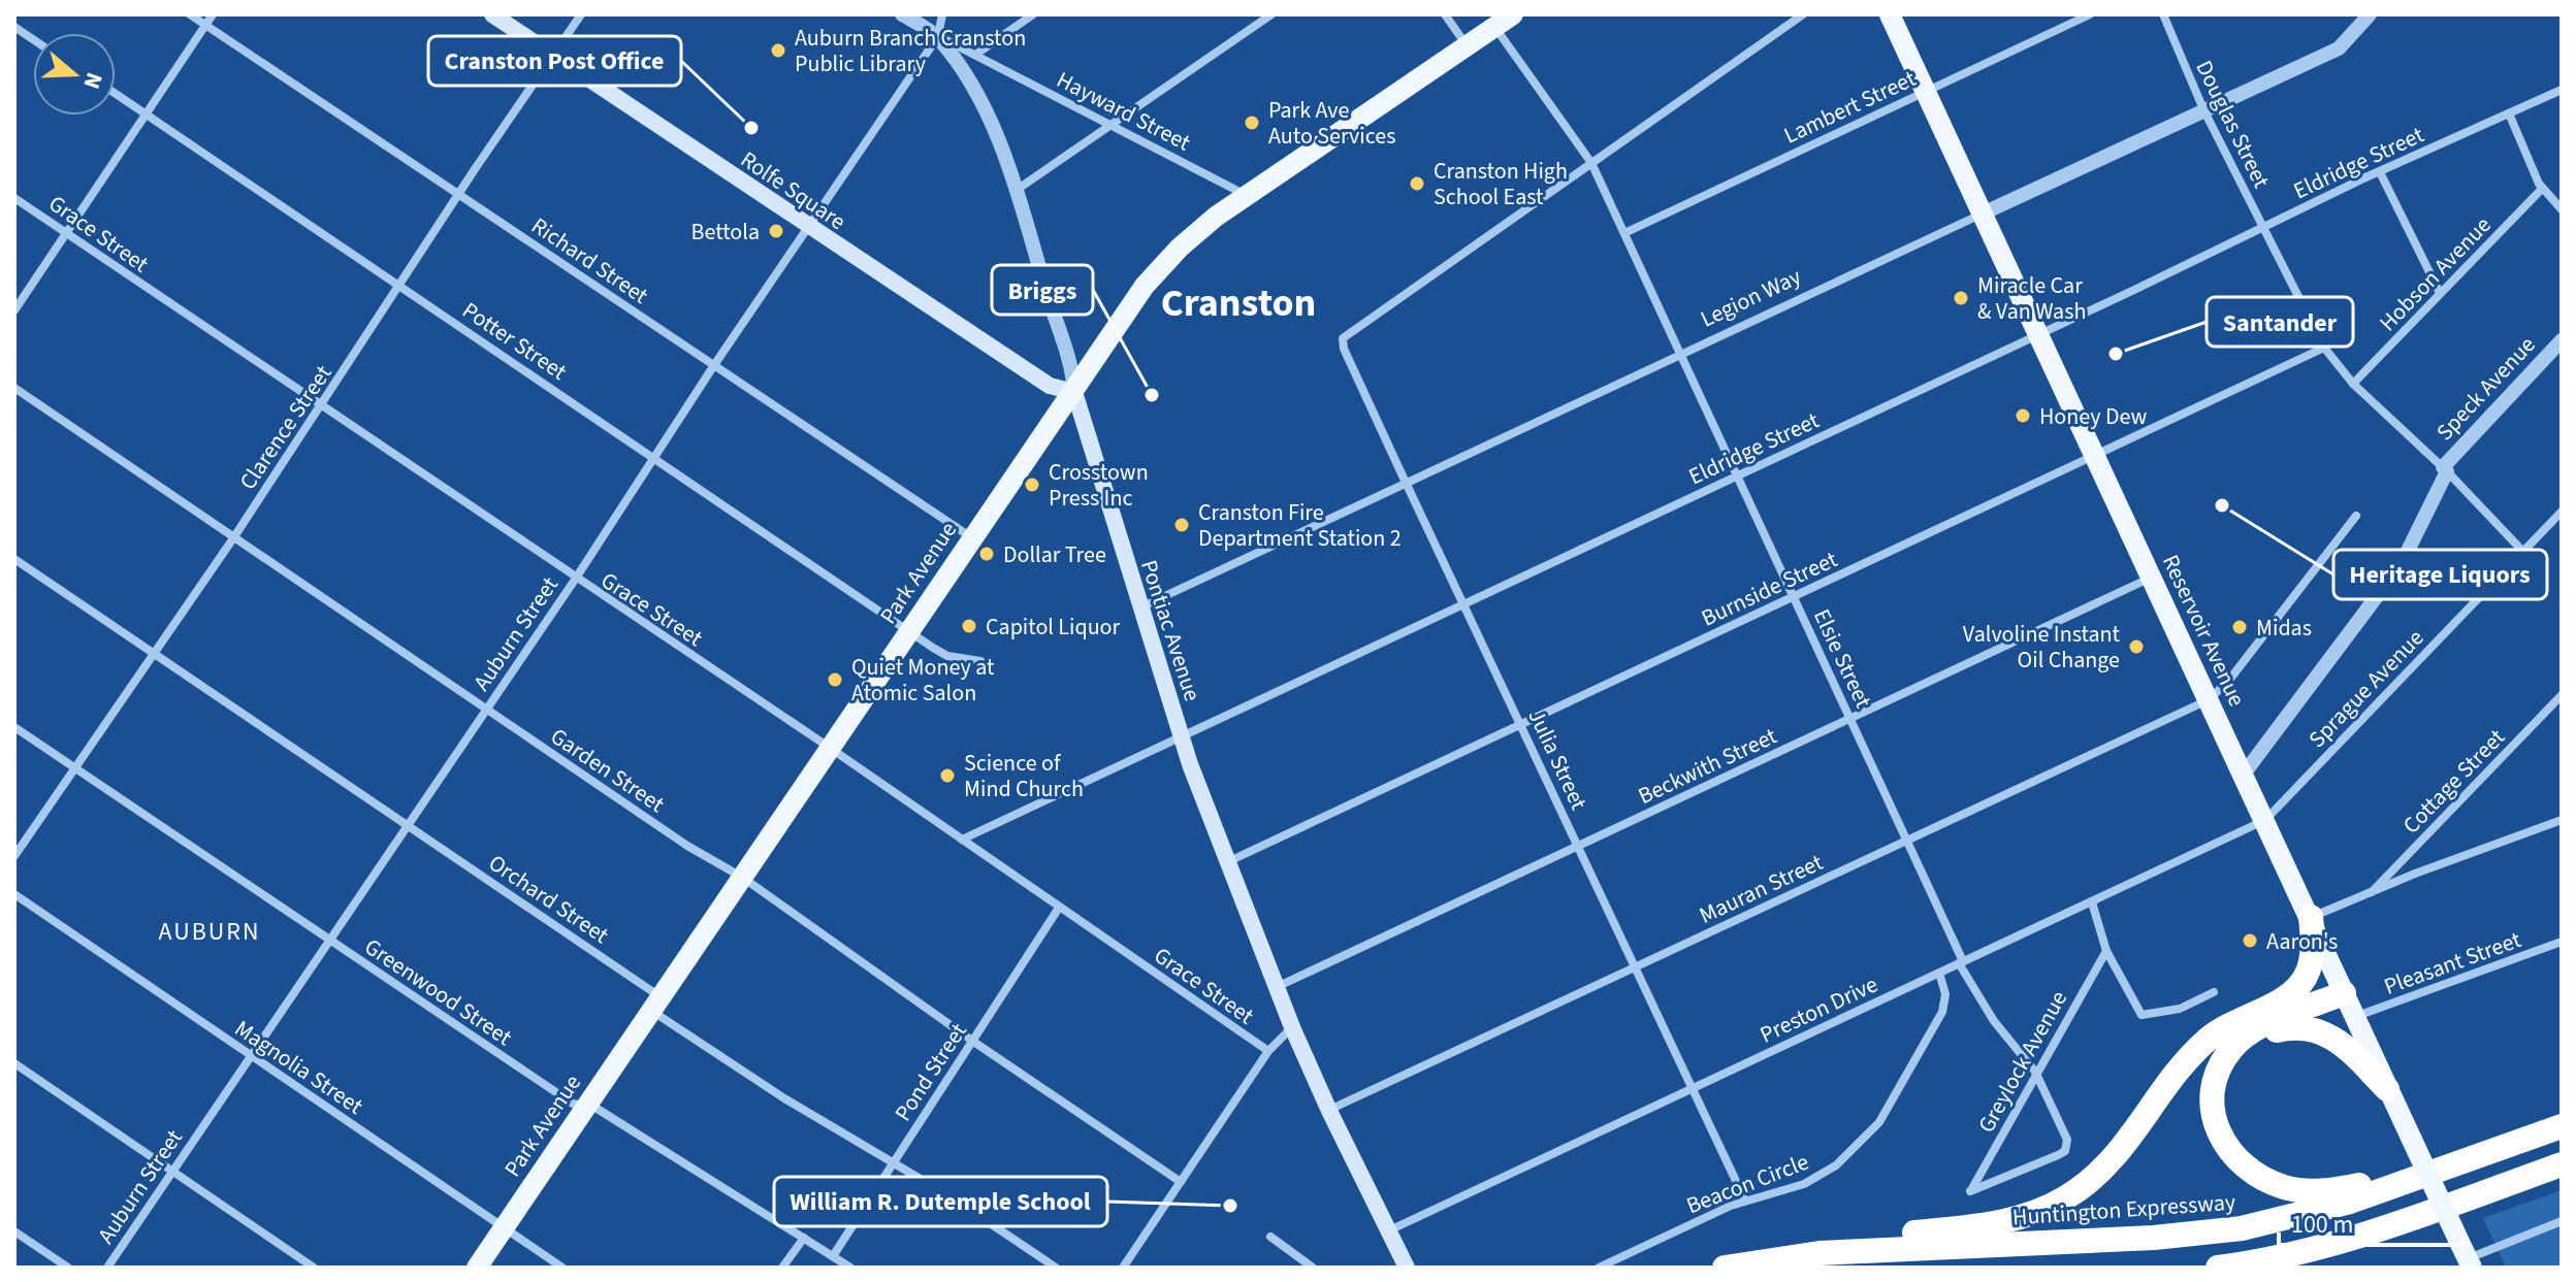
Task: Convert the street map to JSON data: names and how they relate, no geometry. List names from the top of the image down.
{
  "streets": {
    "highway": ["Huntington Expressway"],
    "main road": [
      "Rolfe Square",
      "Park Avenue",
      "Pontiac Avenue",
      "Reservoir Avenue"
    ],
    "street": [
      "Lambert Street",
      "Hayward Street",
      "Douglas Street",
      "Eldridge Street",
      "Grace Street",
      "Richard Street",
      "Hobson Avenue",
      "Legion Way",
      "Potter Street",
      "Speck Avenue",
      "Clarence Street",
      "Burnside Street",
      "Auburn Street",
      "Elsie Street",
      "Sprague Avenue",
      "Julia Street",
      "Beckwith Street",
      "Garden Street",
      "Cottage Street",
      "Mauran Street",
      "Orchard Street",
      "Pleasant Street",
      "Greenwood Street",
      "Preston Drive",
      "Greylock Avenue",
      "Magnolia Street",
      "Pond Street",
      "Beacon Circle"
    ]
  },
  "crossings": [
    ["Lambert Street", "Reservoir Avenue"],
    ["Lambert Street", "Elsie Street"],
    ["Hayward Street", "Park Avenue"],
    ["Hayward Street", "Pontiac Avenue"],
    ["Hayward Street", "Auburn Street"],
    ["Douglas Street", "Eldridge Street"],
    ["Douglas Street", "Hobson Avenue"],
    ["Douglas Street", "Legion Way"],
    ["Douglas Street", "Speck Avenue"],
    ["Douglas Street", "Burnside Street"],
    ["Douglas Street", "Sprague Avenue"],
    ["Eldridge Street", "Grace Street"],
    ["Eldridge Street", "Pontiac Avenue"],
    ["Eldridge Street", "Reservoir Avenue"],
    ["Eldridge Street", "Elsie Street"],
    ["Eldridge Street", "Julia Street"],
    ["Rolfe Square", "Clarence Street"],
    ["Rolfe Square", "Park Avenue"],
    ["Rolfe Square", "Pontiac Avenue"],
    ["Rolfe Square", "Auburn Street"],
    ["Grace Street", "Clarence Street"],
    ["Grace Street", "Park Avenue"],
    ["Grace Street", "Auburn Street"],
    ["Grace Street", "Pond Street"],
    ["Richard Street", "Clarence Street"],
    ["Richard Street", "Park Avenue"],
    ["Richard Street", "Auburn Street"],
    ["Legion Way", "Pontiac Avenue"],
    ["Legion Way", "Reservoir Avenue"],
    ["Legion Way", "Elsie Street"],
    ["Legion Way", "Julia Street"],
    ["Potter Street", "Clarence Street"],
    ["Potter Street", "Park Avenue"],
    ["Potter Street", "Auburn Street"],
    ["Speck Avenue", "Reservoir Avenue"],
    ["Clarence Street", "Garden Street"],
    ["Clarence Street", "Orchard Street"],
    ["Clarence Street", "Greenwood Street"],
    ["Park Avenue", "Pontiac Avenue"],
    ["Park Avenue", "Elsie Street"],
    ["Park Avenue", "Garden Street"],
    ["Park Avenue", "Orchard Street"],
    ["Park Avenue", "Greenwood Street"],
    ["Park Avenue", "Magnolia Street"],
    ["Burnside Street", "Pontiac Avenue"],
    ["Burnside Street", "Reservoir Avenue"],
    ["Burnside Street", "Elsie Street"],
    ["Burnside Street", "Julia Street"],
    ["Pontiac Avenue", "Auburn Street"],
    ["Pontiac Avenue", "Beckwith Street"],
    ["Pontiac Avenue", "Mauran Street"],
    ["Pontiac Avenue", "Preston Drive"],
    ["Reservoir Avenue", "Sprague Avenue"],
    ["Reservoir Avenue", "Beckwith Street"],
    ["Reservoir Avenue", "Mauran Street"],
    ["Reservoir Avenue", "Pleasant Street"],
    ["Reservoir Avenue", "Preston Drive"],
    ["Auburn Street", "Garden Street"],
    ["Auburn Street", "Orchard Street"],
    ["Auburn Street", "Greenwood Street"],
    ["Auburn Street", "Magnolia Street"],
    ["Elsie Street", "Julia Street"],
    ["Elsie Street", "Beckwith Street"],
    ["Elsie Street", "Mauran Street"],
    ["Elsie Street", "Preston Drive"],
    ["Elsie Street", "Greylock Avenue"],
    ["Sprague Avenue", "Preston Drive"],
    ["Julia Street", "Beckwith Street"],
    ["Julia Street", "Mauran Street"],
    ["Julia Street", "Preston Drive"],
    ["Julia Street", "Beacon Circle"],
    ["Garden Street", "Pond Street"],
    ["Orchard Street", "Pond Street"],
    ["Greenwood Street", "Pond Street"],
    ["Preston Drive", "Beacon Circle"]
  ],
  "districts": ["Cranston", "AUBURN"],
  "places": [
    "Auburn Branch Cranston Public Library",
    "Park Ave Auto Services",
    "Cranston Post Office",
    "Cranston High School East",
    "Bettola",
    "Miracle Car & Van Wash",
    "Santander",
    "Briggs",
    "Honey Dew",
    "Crosstown Press Inc",
    "Heritage Liquors",
    "Cranston Fire Department Station 2",
    "Dollar Tree",
    "Capitol Liquor",
    "Midas",
    "Valvoline Instant Oil Change",
    "Quiet Money at Atomic Salon",
    "Science of Mind Church",
    "Aaron's",
    "William R. Dutemple School"
  ],
  "scale_bar": "100 m",
  "north": "right"
}
